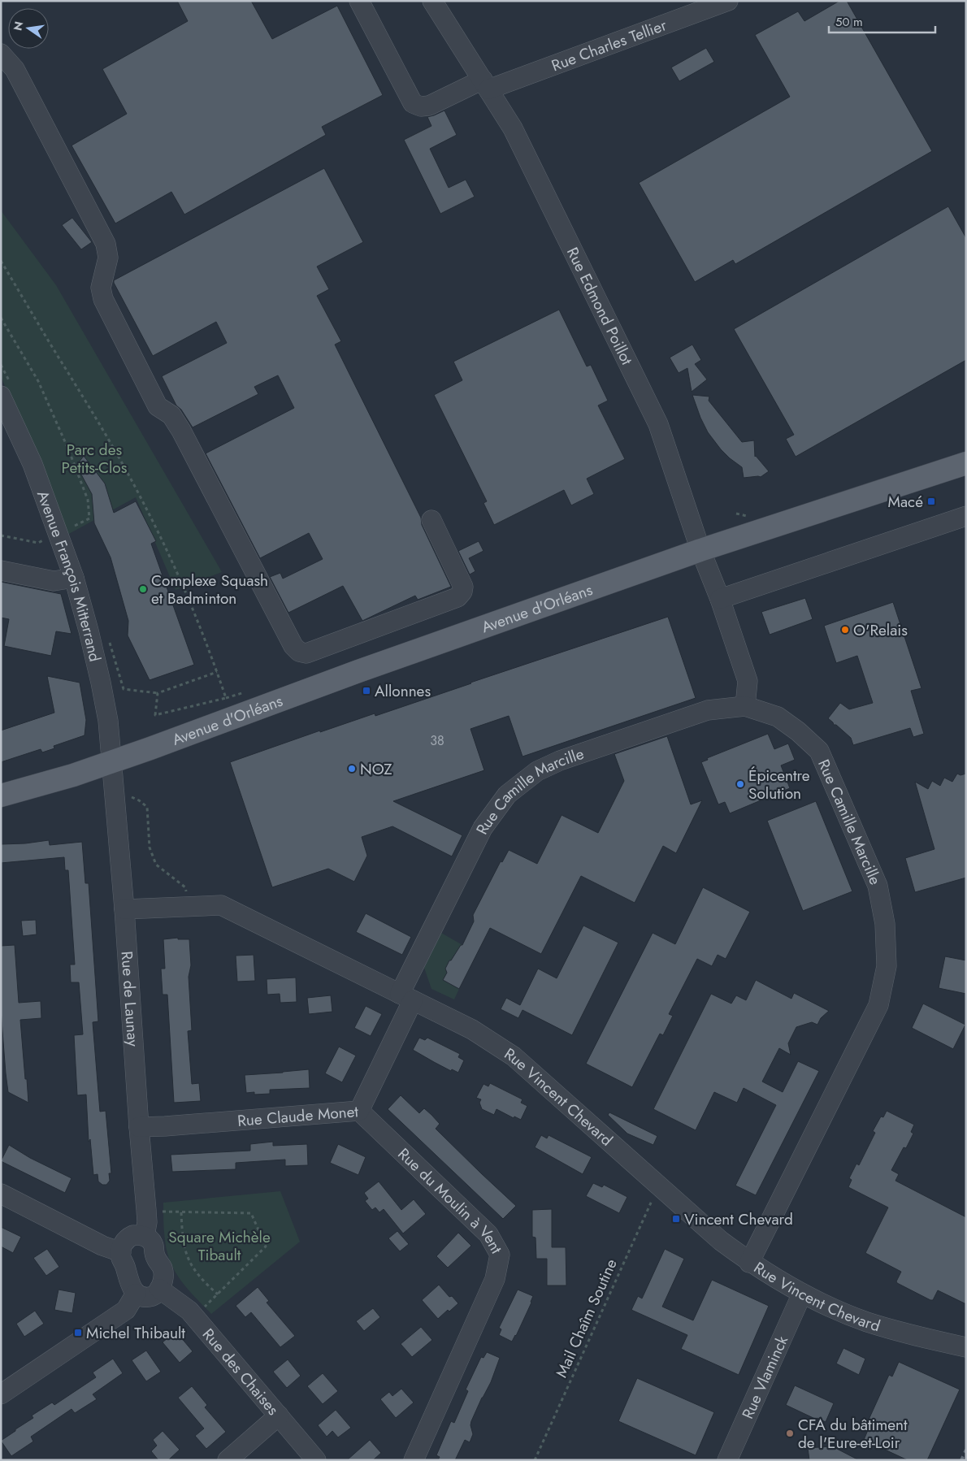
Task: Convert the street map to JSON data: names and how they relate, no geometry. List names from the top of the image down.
{
  "streets": {
    "main road": ["Avenue d'Orléans"],
    "street": [
      "Rue Charles Tellier",
      "Rue Edmond Poillot",
      "Avenue François Mitterrand",
      "Rue Camille Marcille",
      "Rue de Launay",
      "Rue Vincent Chevard",
      "Rue Claude Monet",
      "Rue du Moulin à Vent",
      "Rue des Chaises",
      "Rue Vlaminck"
    ],
    "path": ["Mail Chaîm Soutine"]
  },
  "crossings": [
    ["Rue Charles Tellier", "Rue Edmond Poillot"],
    ["Rue Edmond Poillot", "Avenue d'Orléans"],
    ["Rue Edmond Poillot", "Rue Camille Marcille"],
    ["Avenue François Mitterrand", "Avenue d'Orléans"],
    ["Avenue François Mitterrand", "Rue de Launay"],
    ["Avenue d'Orléans", "Rue de Launay"],
    ["Rue Camille Marcille", "Rue Vincent Chevard"],
    ["Rue Camille Marcille", "Rue Claude Monet"],
    ["Rue de Launay", "Rue Vincent Chevard"],
    ["Rue de Launay", "Rue Claude Monet"],
    ["Rue Vincent Chevard", "Rue Claude Monet"],
    ["Rue Vincent Chevard", "Mail Chaîm Soutine"],
    ["Rue Vincent Chevard", "Rue Vlaminck"],
    ["Rue Claude Monet", "Rue du Moulin à Vent"]
  ],
  "parks": ["Parc des Petits-Clos", "Square Michèle Tibault"],
  "places": {
    "transit": [
      "Macé",
      "Allonnes",
      "Vincent Chevard",
      "Michel Thibault"
    ],
    "other": [
      "Complexe Squash et Badminton",
      "O'Relais",
      "NOZ",
      "Épicentre Solution",
      "CFA du bâtiment de l'Eure-et-Loir"
    ]
  },
  "house_numbers": ["38"],
  "scale_bar": "50 m",
  "north": "left"
}
